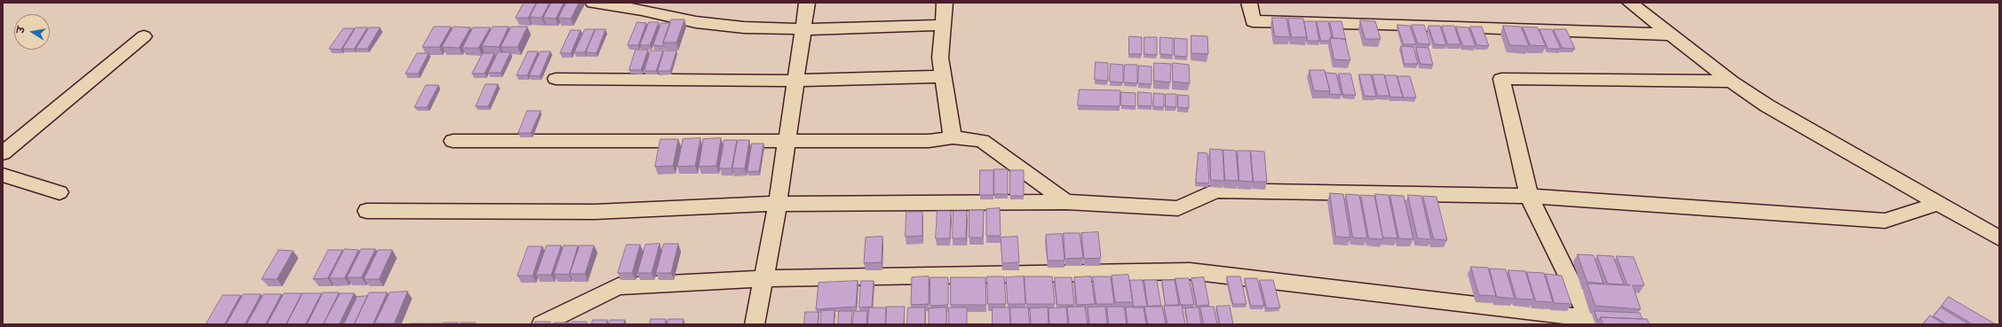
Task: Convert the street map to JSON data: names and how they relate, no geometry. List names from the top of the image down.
{
  "north": "left"
}
